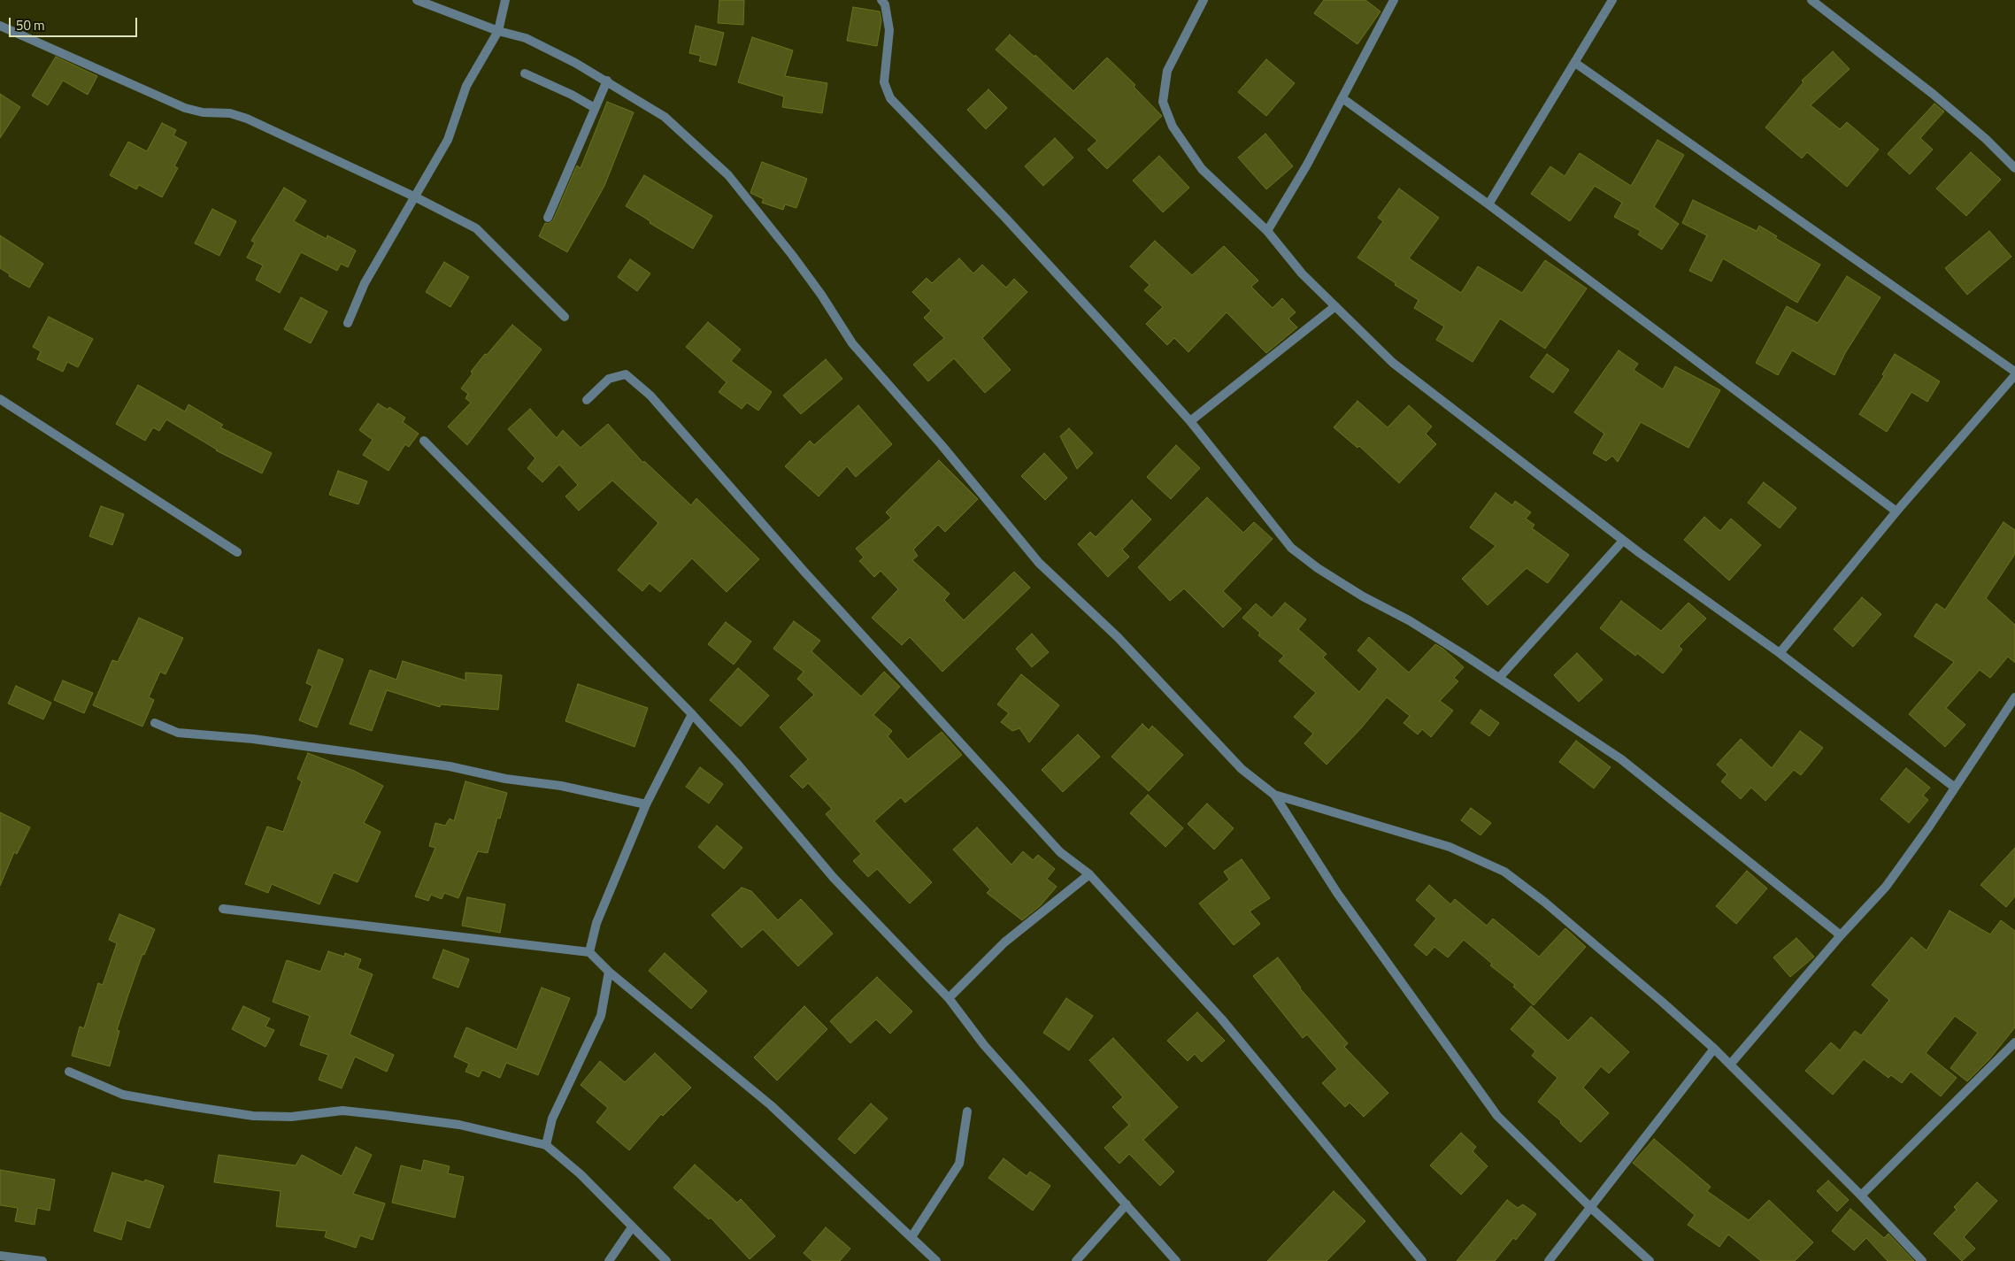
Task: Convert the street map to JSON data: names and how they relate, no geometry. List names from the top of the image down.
{
  "scale_bar": "50 m"
}
